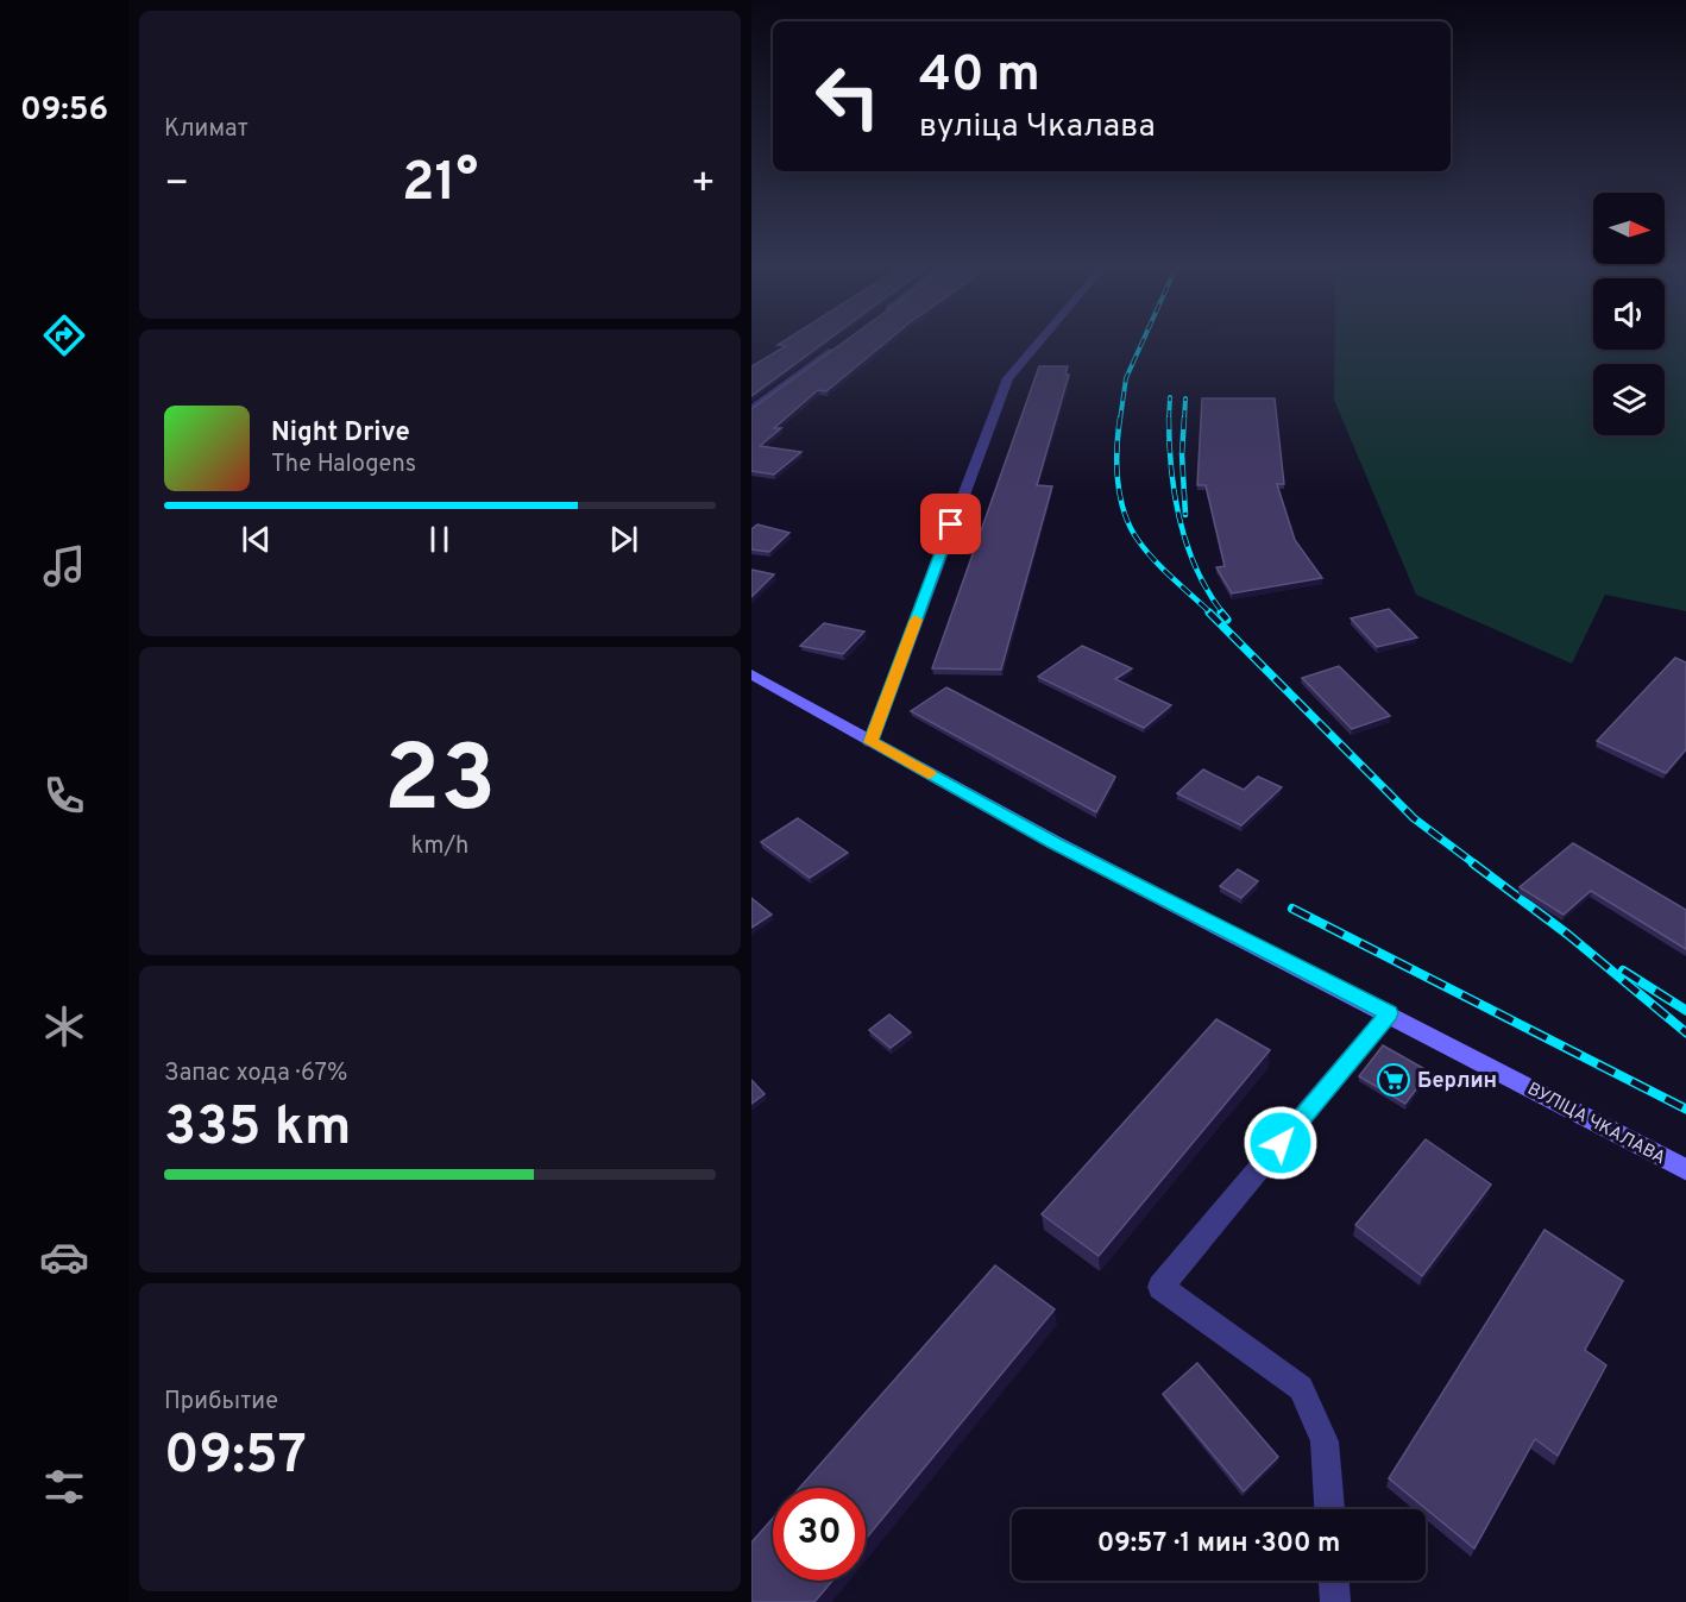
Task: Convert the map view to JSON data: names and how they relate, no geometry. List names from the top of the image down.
{
  "streets": {
    "street": ["ВУЛІЦА ЧКАЛАВА"]
  },
  "places": {
    "supermarket": ["Берлин"]
  },
  "north": "right",
  "page": {
    "tabs": "09:56",
    "tile": [
      "Климат",
      ["23", "km/h"],
      ["Запас хода · 67%", "335 km"],
      ["Прибытие", "09:57"]
    ],
    "turn": ["40 m", "вуліца Чкалава"],
    "heat": ["−", "21°", "+"],
    "song": ["Night Drive", "The Halogens"],
    "limit": "30",
    "trip": "09:57 · 1 мин · 300 m"
  }
}
